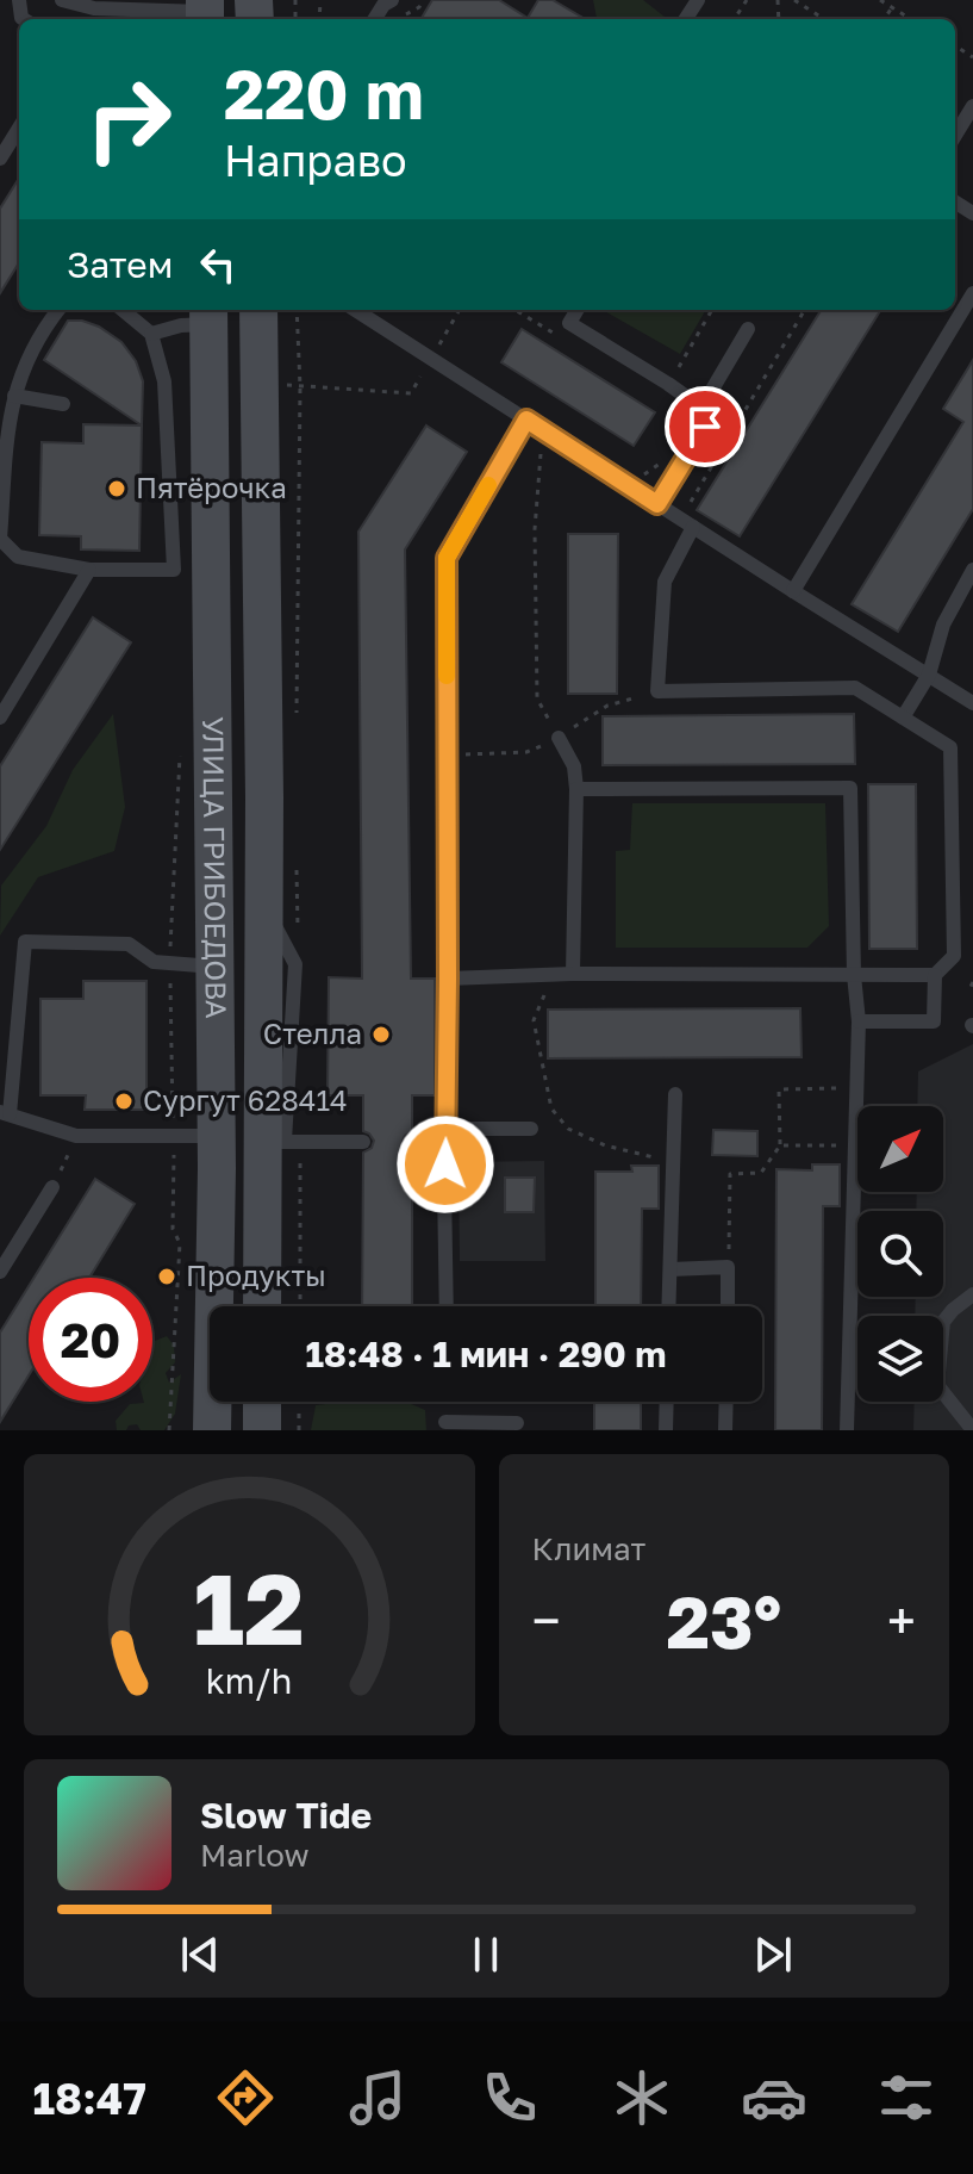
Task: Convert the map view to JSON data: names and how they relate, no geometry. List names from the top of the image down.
{
  "streets": {
    "main road": ["УЛИЦА ГРИБОЕДОВА"]
  },
  "places": [
    "Пятёрочка",
    "Стелла",
    "Сургут 628414",
    "Продукты"
  ],
  "north": "top right",
  "page": {
    "turn": ["220 m", "Направо"],
    "then": "Затем",
    "limit": "20",
    "trip": "18:48 · 1 мин · 290 m",
    "tile": "Климат",
    "heat": ["−", "23°", "+"],
    "song": ["Slow Tide", "Marlow"],
    "tabs": "18:47",
    "gauge": ["12", "km/h"]
  }
}
